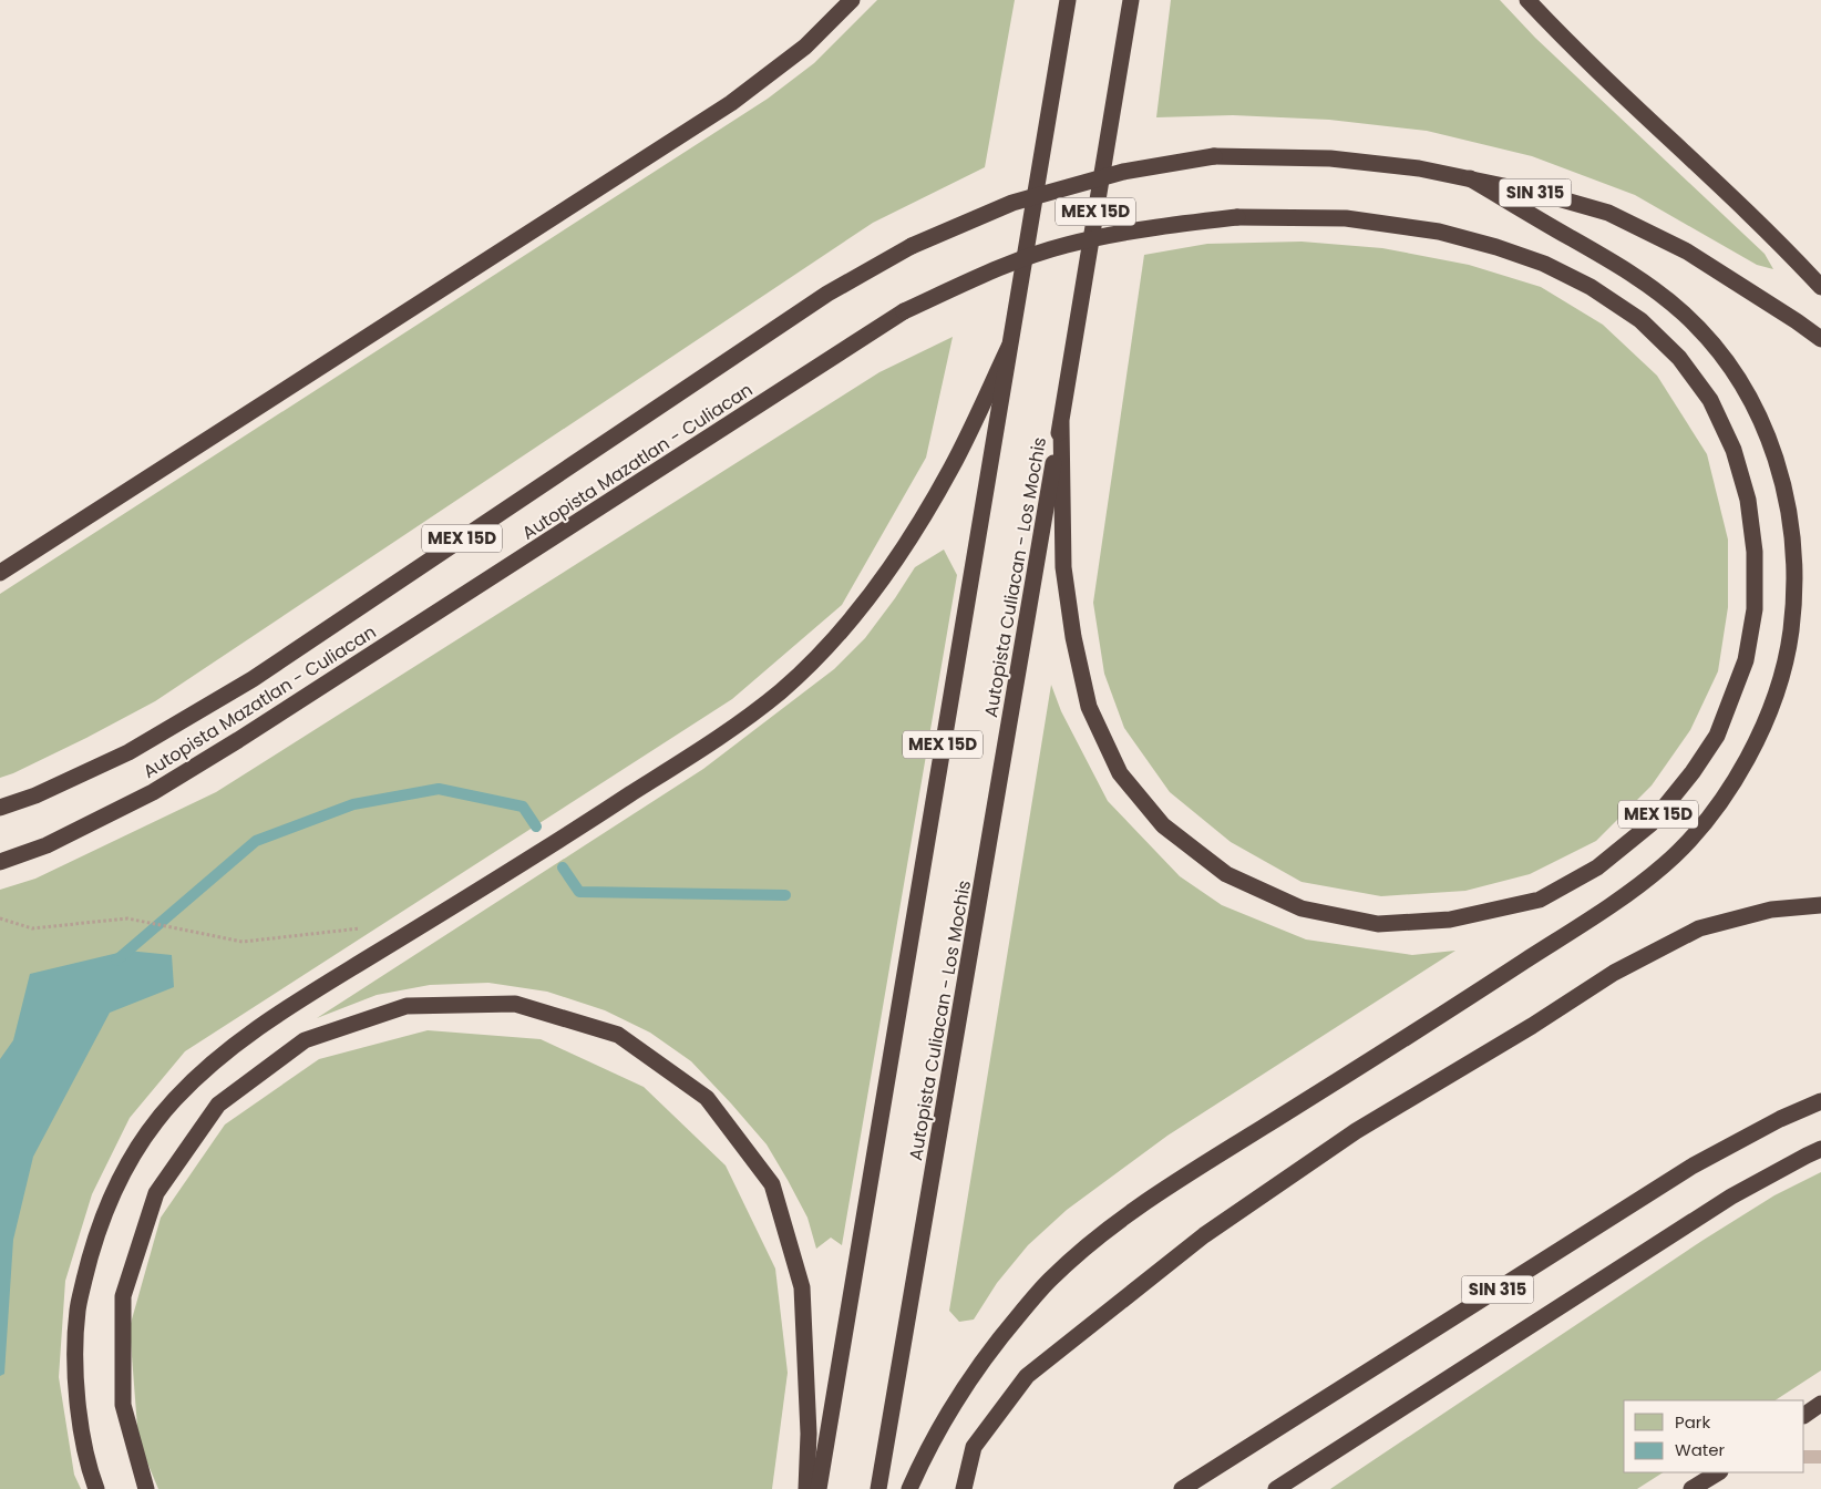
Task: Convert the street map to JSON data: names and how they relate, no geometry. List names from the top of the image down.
{
  "streets": {
    "highway": [
      "SIN 315",
      "MEX 15D",
      "Autopista Mazatlan - Culiacan",
      "Autopista Culiacan - Los Mochis"
    ]
  },
  "crossings": [
    ["SIN 315", "Autopista Mazatlan - Culiacan"],
    ["Autopista Mazatlan - Culiacan", "Autopista Culiacan - Los Mochis"]
  ],
  "legend": ["Park", "Water"]
}
